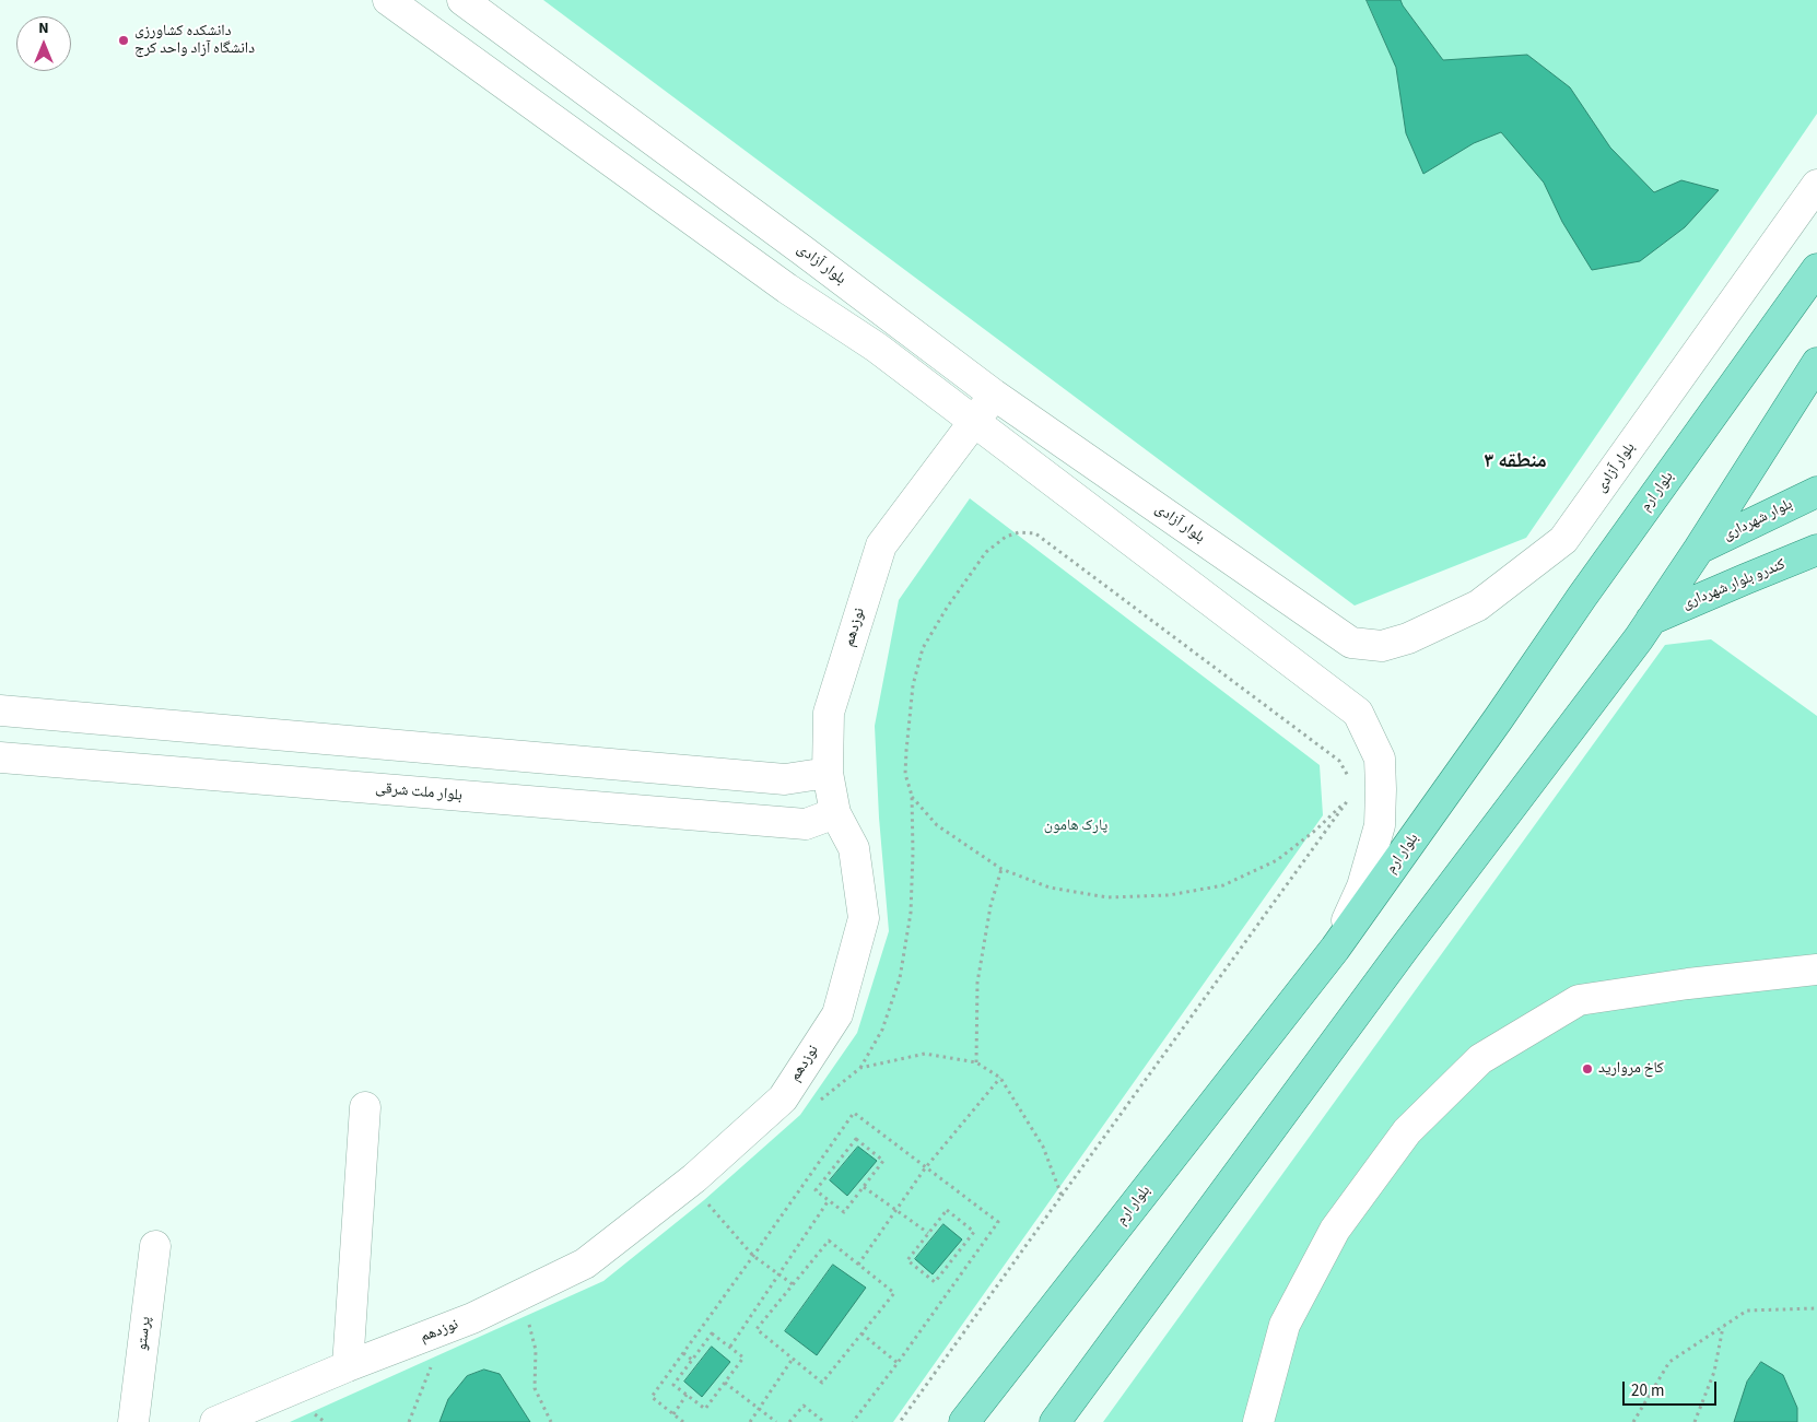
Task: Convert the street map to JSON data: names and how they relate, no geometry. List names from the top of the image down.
{
  "streets": {
    "main road": ["بلوار ارم", "بلوار شهرداری", "کندرو بلوار شهرداری"],
    "street": [
      "بلوار آزادی",
      "نوزدهم",
      "بلوار ملت شرقی",
      "پرستو"
    ]
  },
  "crossings": [
    ["بلوار آزادی", "نوزدهم"],
    ["نوزدهم", "بلوار ملت شرقی"]
  ],
  "districts": ["منطقه ۳"],
  "parks": ["پارک هامون"],
  "places": ["دانشکده کشاورزی دانشگاه آزاد واحد کرج", "کاخ مروارید"],
  "scale_bar": "20 m",
  "north": "top"
}
